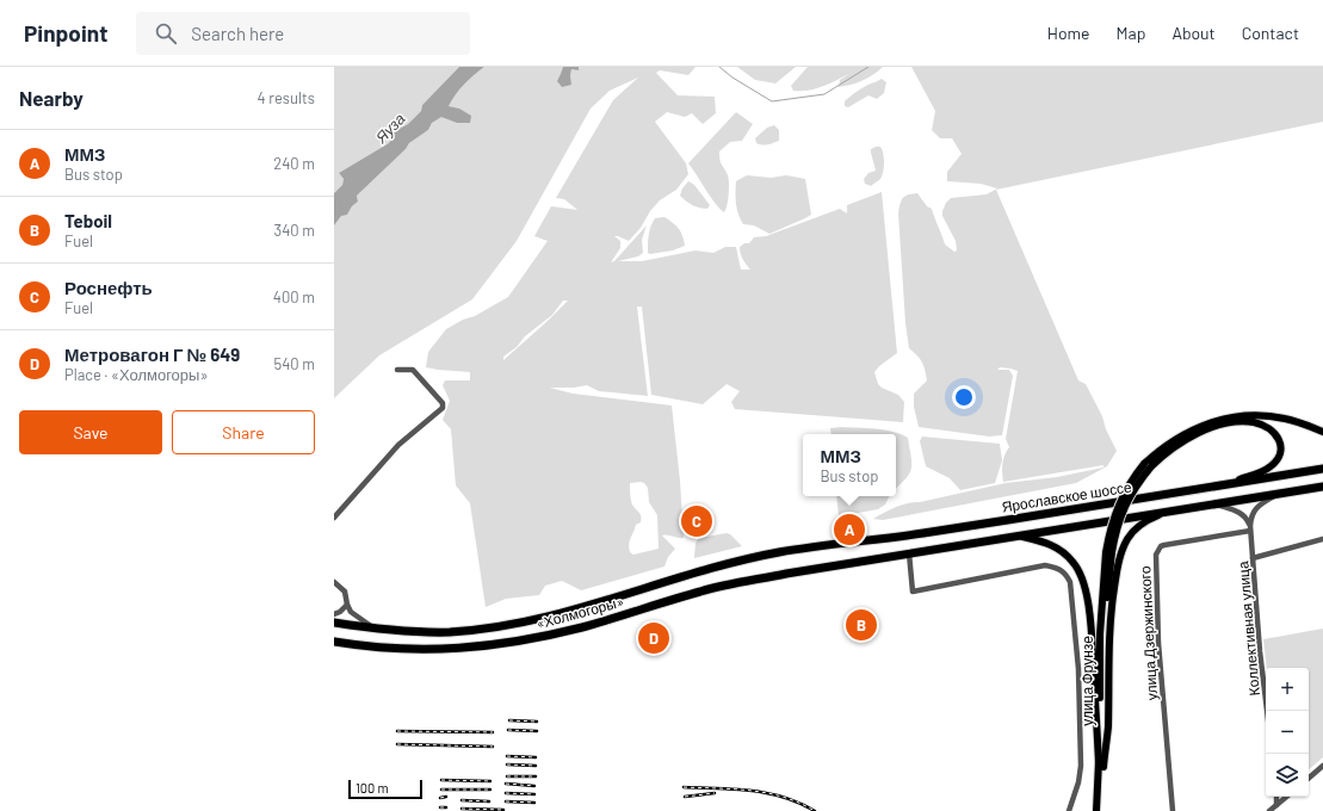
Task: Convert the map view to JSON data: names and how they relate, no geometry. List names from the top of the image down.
{
  "streets": {
    "highway": ["Ярославское шоссе", "«Холмогоры»"],
    "main road": ["улица Фрунзе"],
    "street": ["Коллективная улица", "улица Дзержинского"]
  },
  "crossings": [
    ["Ярославское шоссе", "«Холмогоры»"],
    ["Коллективная улица", "улица Дзержинского"]
  ],
  "water": ["Яуза"],
  "scale_bar": "100 m",
  "page": {
    "header": "Pinpoint",
    "search": "Search here",
    "nav": [
      "Home",
      "Map",
      "About",
      "Contact"
    ],
    "heading": ["Nearby", "4 results"],
    "list": [
      {
        "mark": "A",
        "name": "ММЗ",
        "note": "Bus stop",
        "value": "240 m"
      },
      {
        "mark": "B",
        "name": "Teboil",
        "note": "Fuel",
        "value": "340 m"
      },
      {
        "mark": "C",
        "name": "Роснефть",
        "note": "Fuel",
        "value": "400 m"
      },
      {
        "mark": "D",
        "name": "Метровагон Г № 649",
        "note": "Place · «Холмогоры»",
        "value": "540 m"
      }
    ],
    "buttons": ["Save", "Share"],
    "popup": ["ММЗ", "Bus stop"],
    "pins": [
      "C",
      "A",
      "B",
      "D"
    ],
    "map_buttons": ["+", "−"],
    "scale": "100 m"
  }
}
